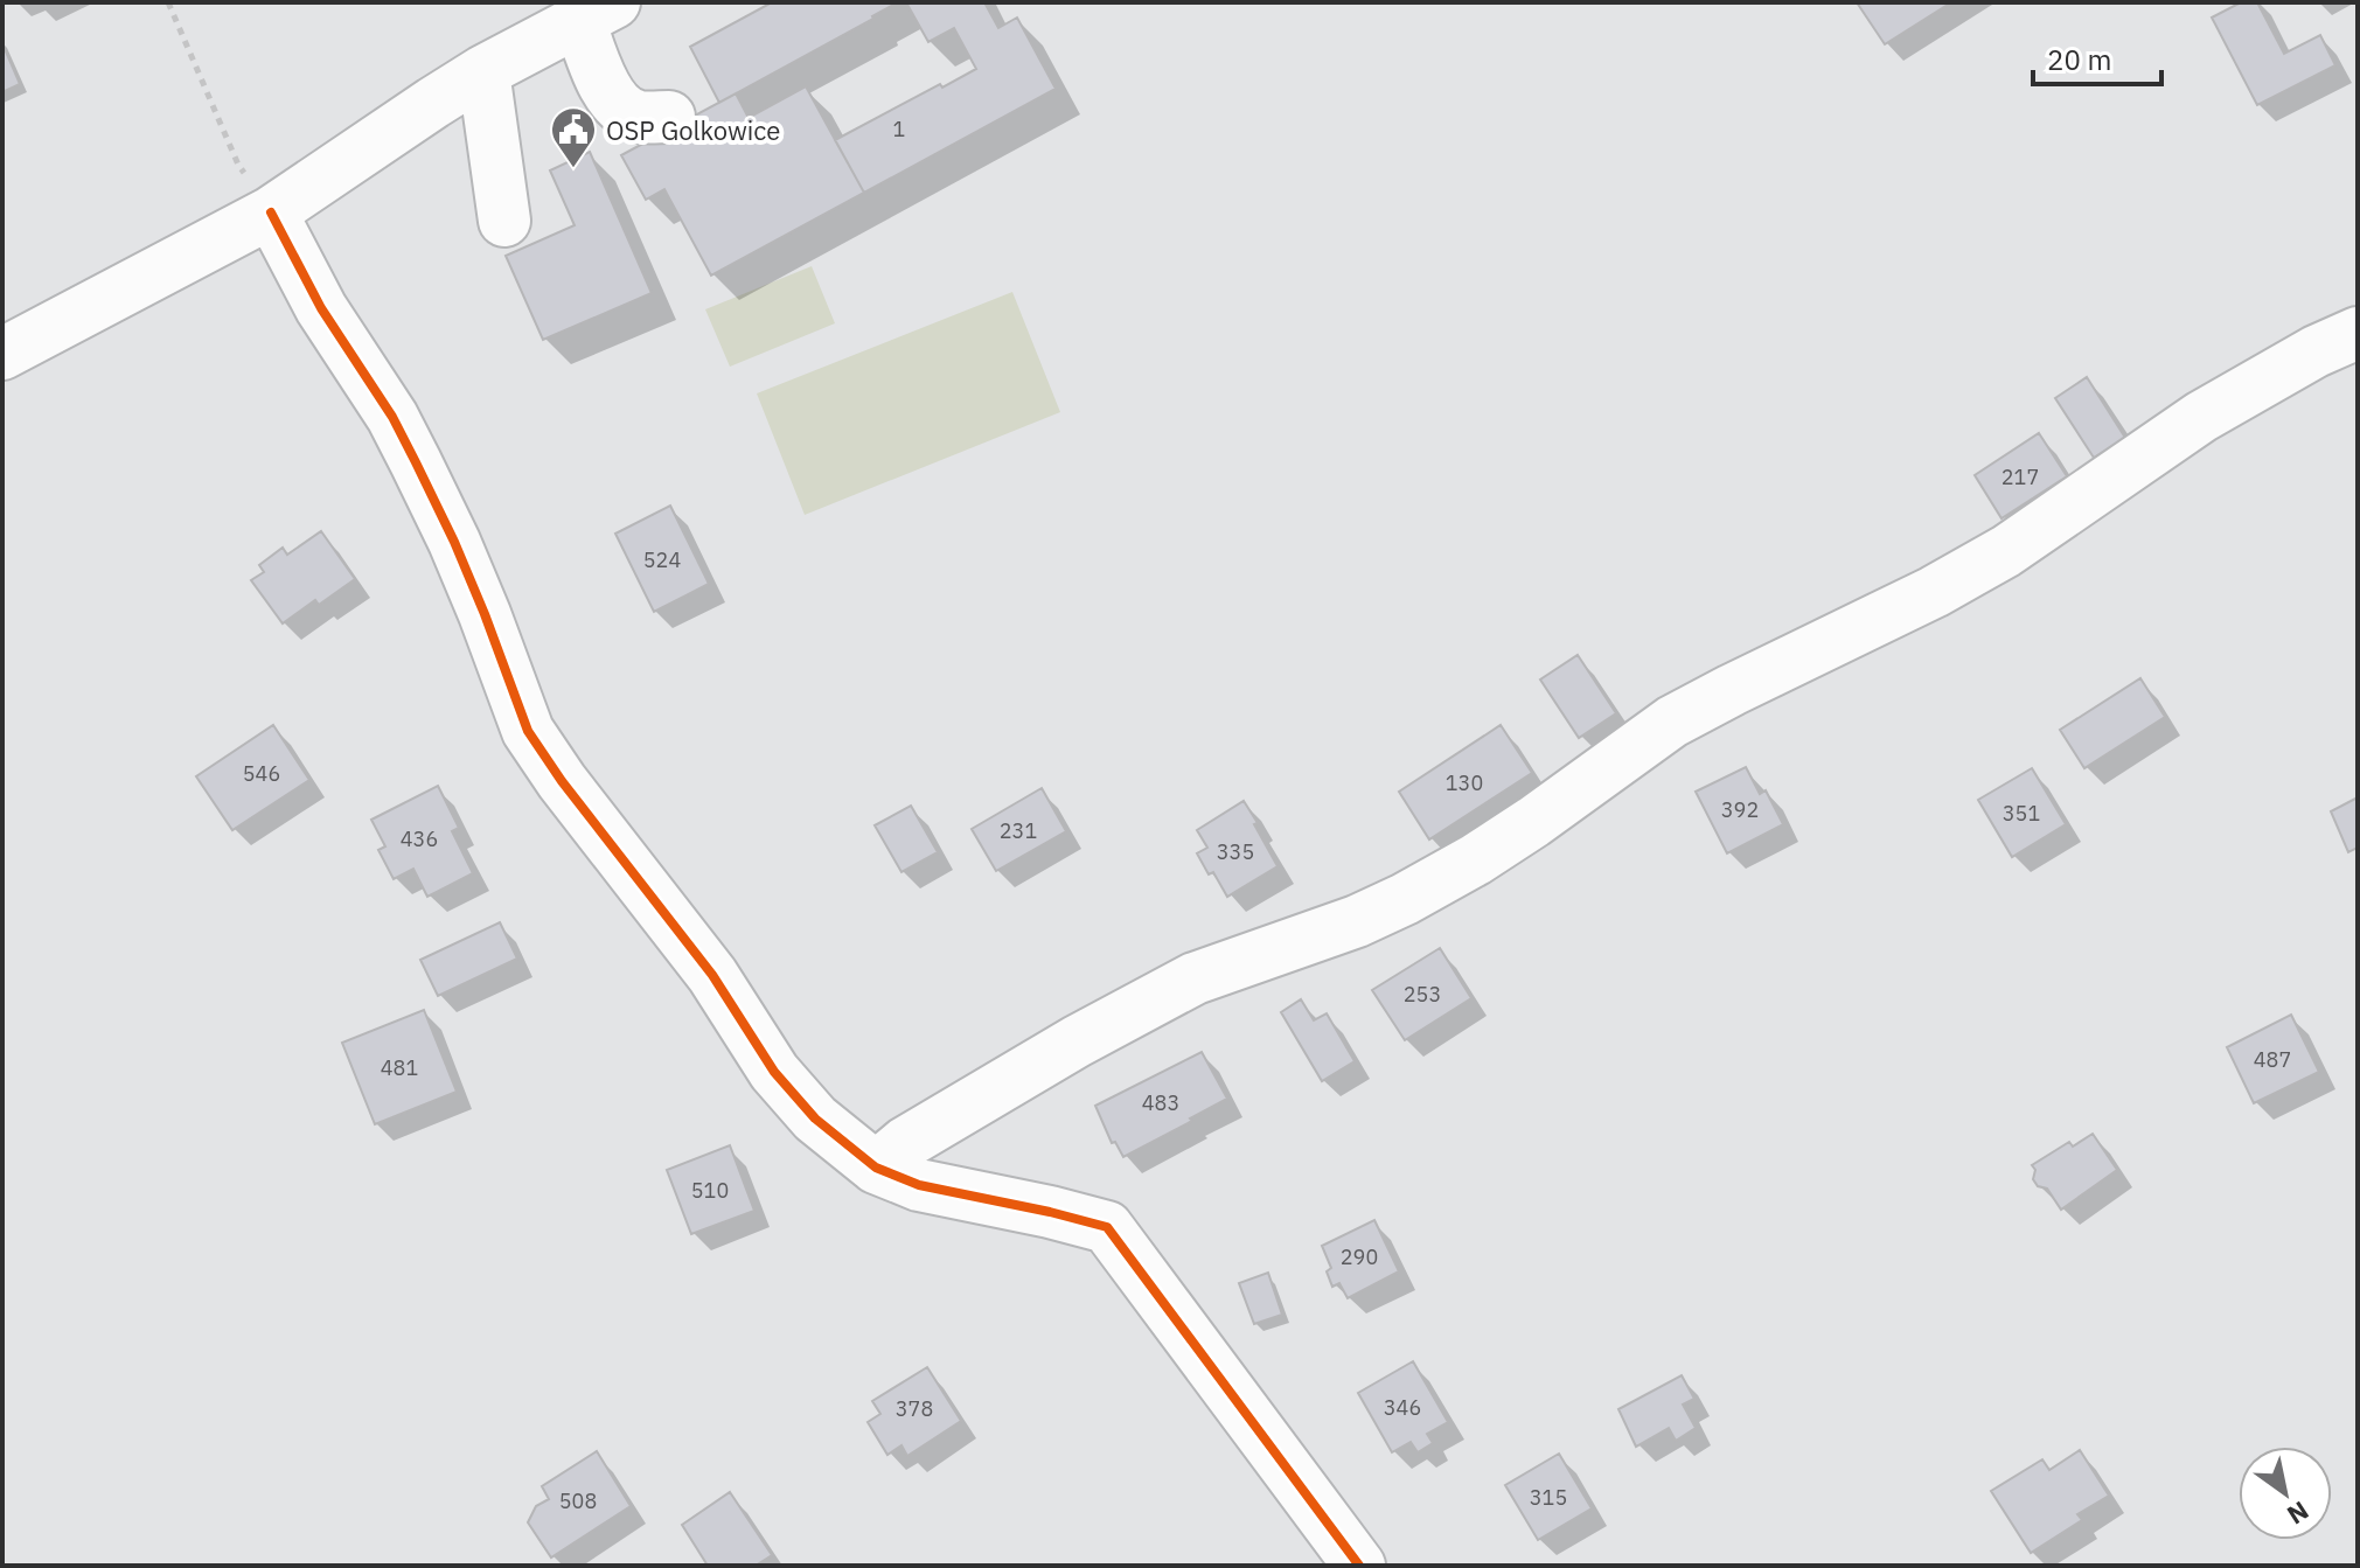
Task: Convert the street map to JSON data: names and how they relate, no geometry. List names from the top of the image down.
{
  "places": {
    "public building": ["OSP Golkowice"]
  },
  "house_numbers": [
    "1",
    "217",
    "524",
    "546",
    "130",
    "392",
    "351",
    "231",
    "436",
    "335",
    "253",
    "487",
    "481",
    "483",
    "510",
    "290",
    "346",
    "378",
    "315",
    "508"
  ],
  "scale_bar": "20 m",
  "north": "bottom right"
}
